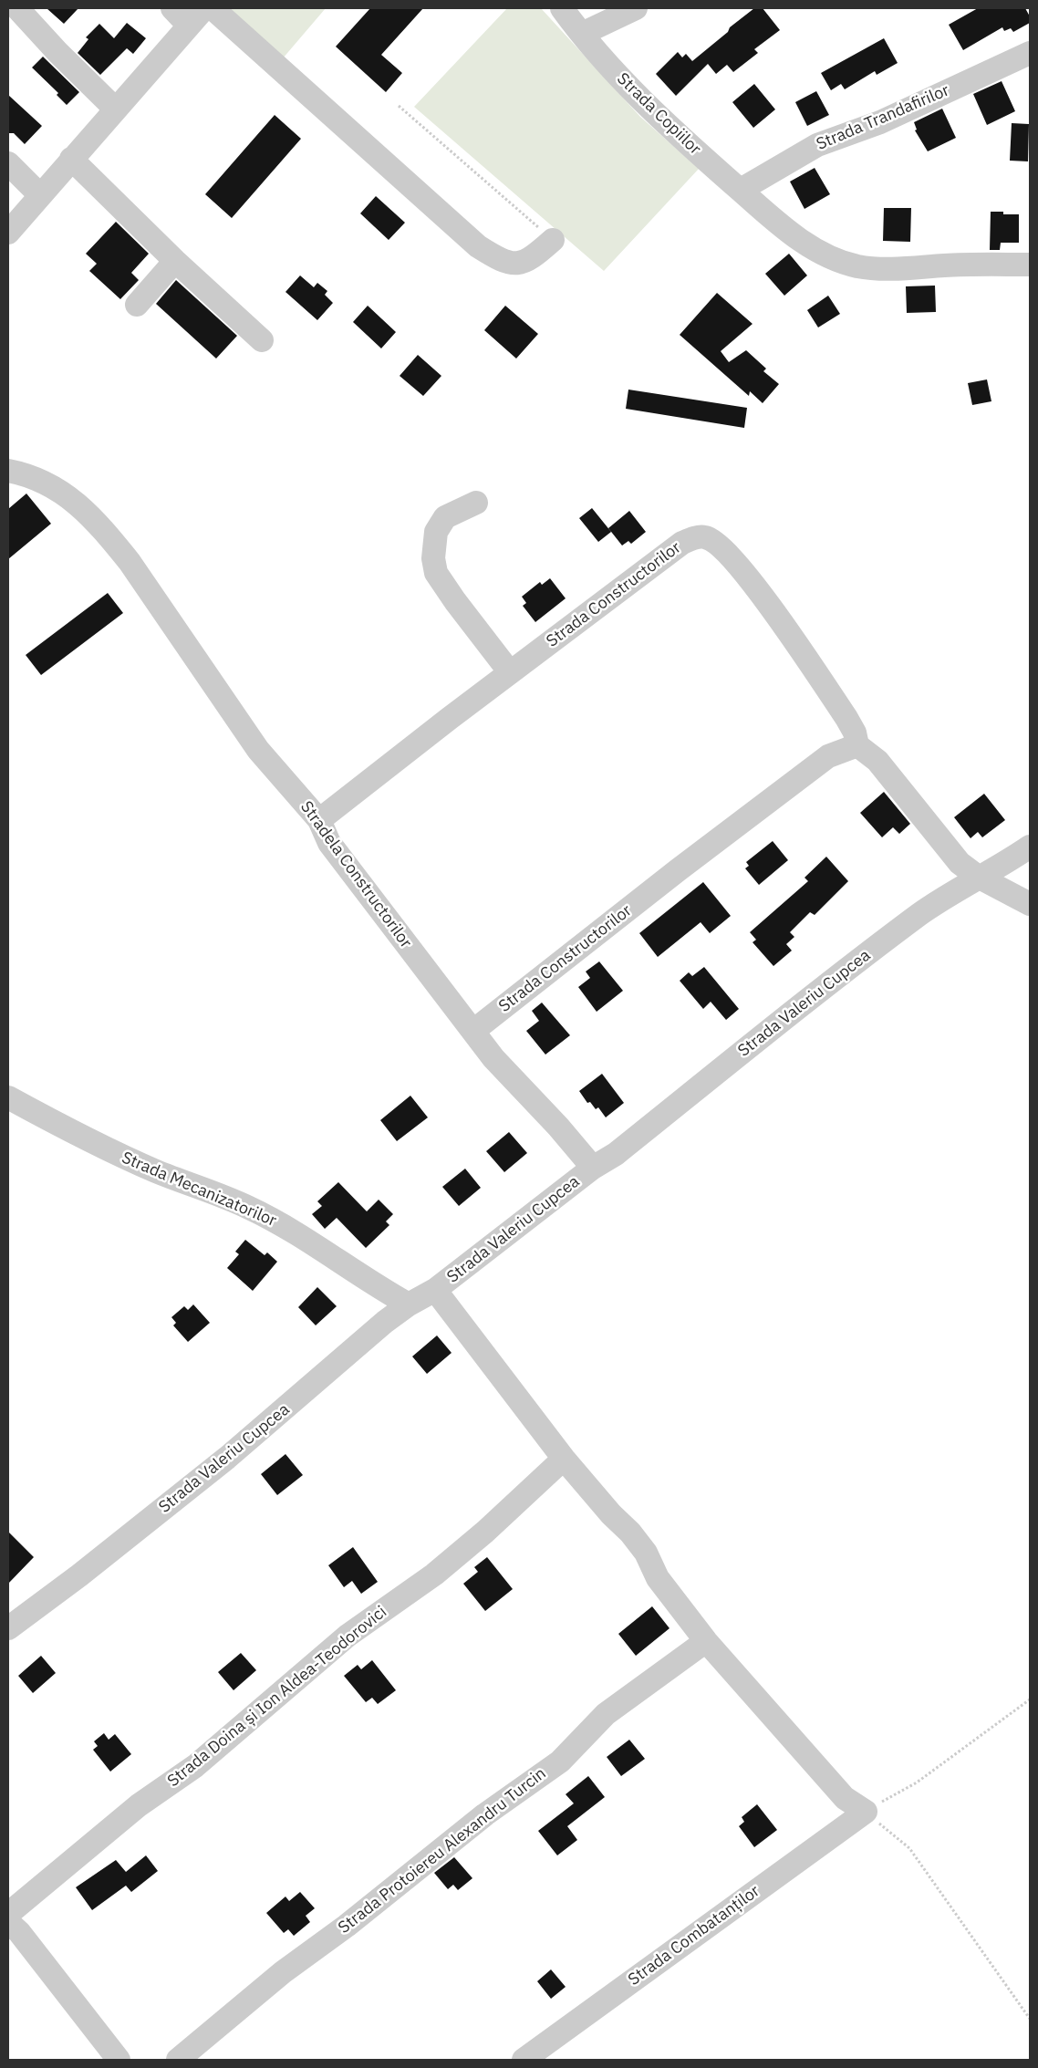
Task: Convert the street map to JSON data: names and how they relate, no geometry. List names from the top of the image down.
{
  "streets": {
    "street": [
      "Strada Copiilor",
      "Strada Trandafirilor",
      "Strada Constructorilor",
      "Stradela Constructorilor",
      "Strada Valeriu Cupcea",
      "Strada Mecanizatorilor",
      "Strada Doina și Ion Aldea-Teodorovici",
      "Strada Protoiereu Alexandru Turcin",
      "Strada Combatanților"
    ]
  },
  "crossings": [
    ["Strada Copiilor", "Strada Trandafirilor"],
    ["Strada Constructorilor", "Stradela Constructorilor"],
    ["Stradela Constructorilor", "Strada Valeriu Cupcea"],
    ["Strada Valeriu Cupcea", "Strada Mecanizatorilor"]
  ]
}
